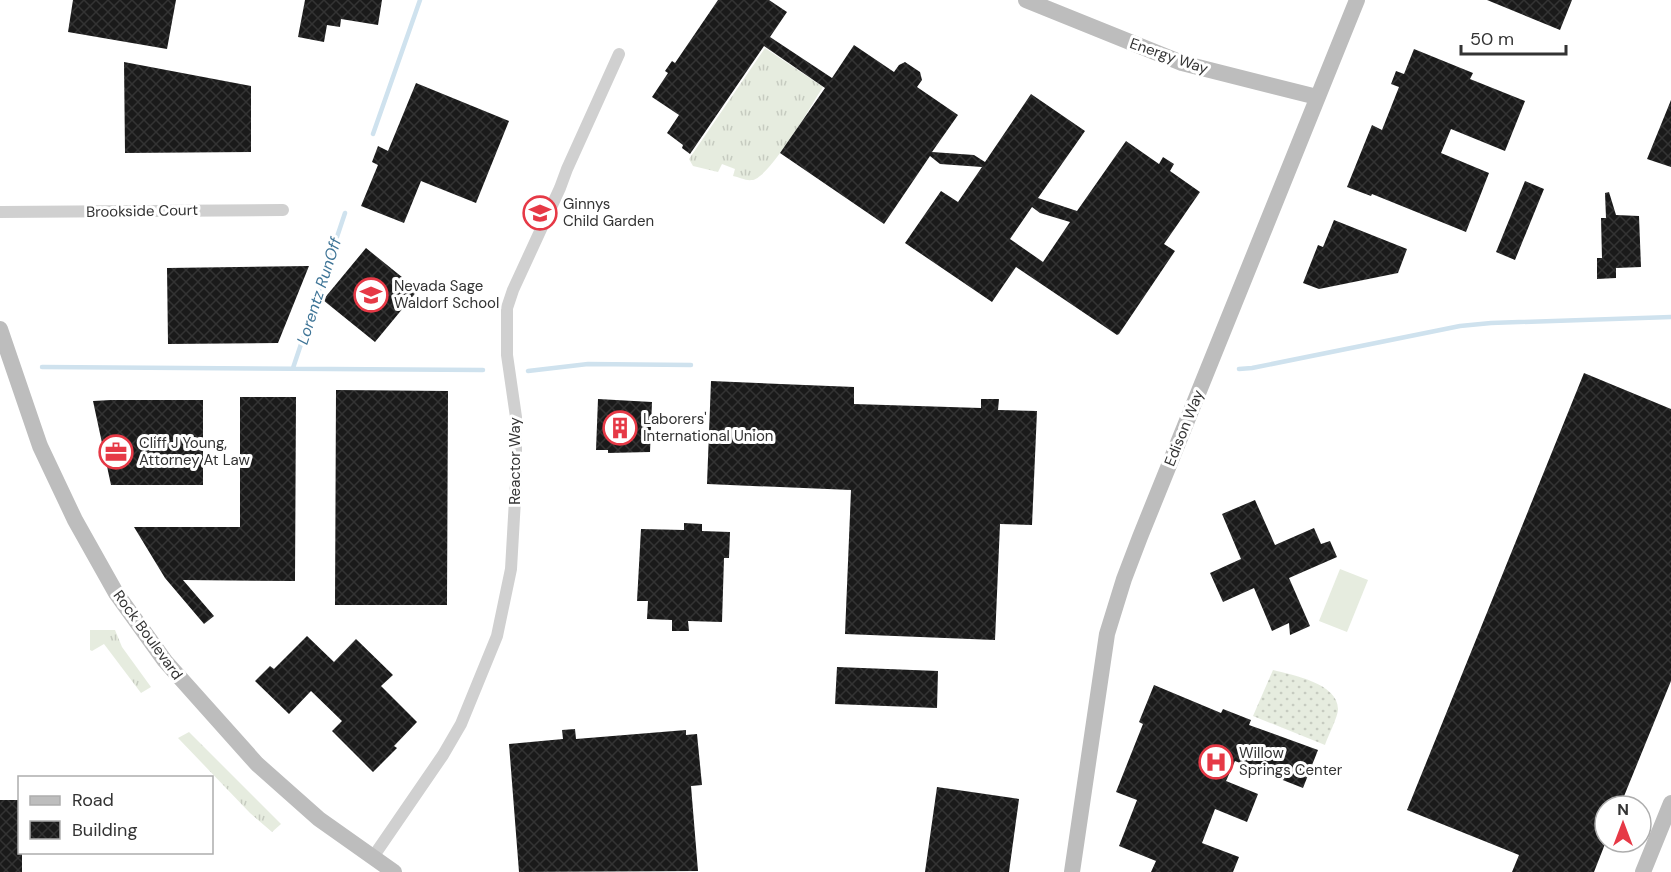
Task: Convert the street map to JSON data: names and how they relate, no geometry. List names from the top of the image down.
{
  "streets": {
    "street": [
      "Energy Way",
      "Brookside Court",
      "Edison Way",
      "Reactor Way",
      "Rock Boulevard"
    ]
  },
  "crossings": [
    ["Energy Way", "Edison Way"],
    ["Reactor Way", "Rock Boulevard"]
  ],
  "water": ["Lorentz RunOff"],
  "places": {
    "school or university": ["Ginnys Child Garden", "Nevada Sage Waldorf School"],
    "building": ["Laborers' International Union"],
    "office": ["Cliff J Young, Attorney At Law"],
    "hospital": ["Willow Springs Center"]
  },
  "legend": ["Road", "Building"],
  "scale_bar": "50 m",
  "north": "top"
}
